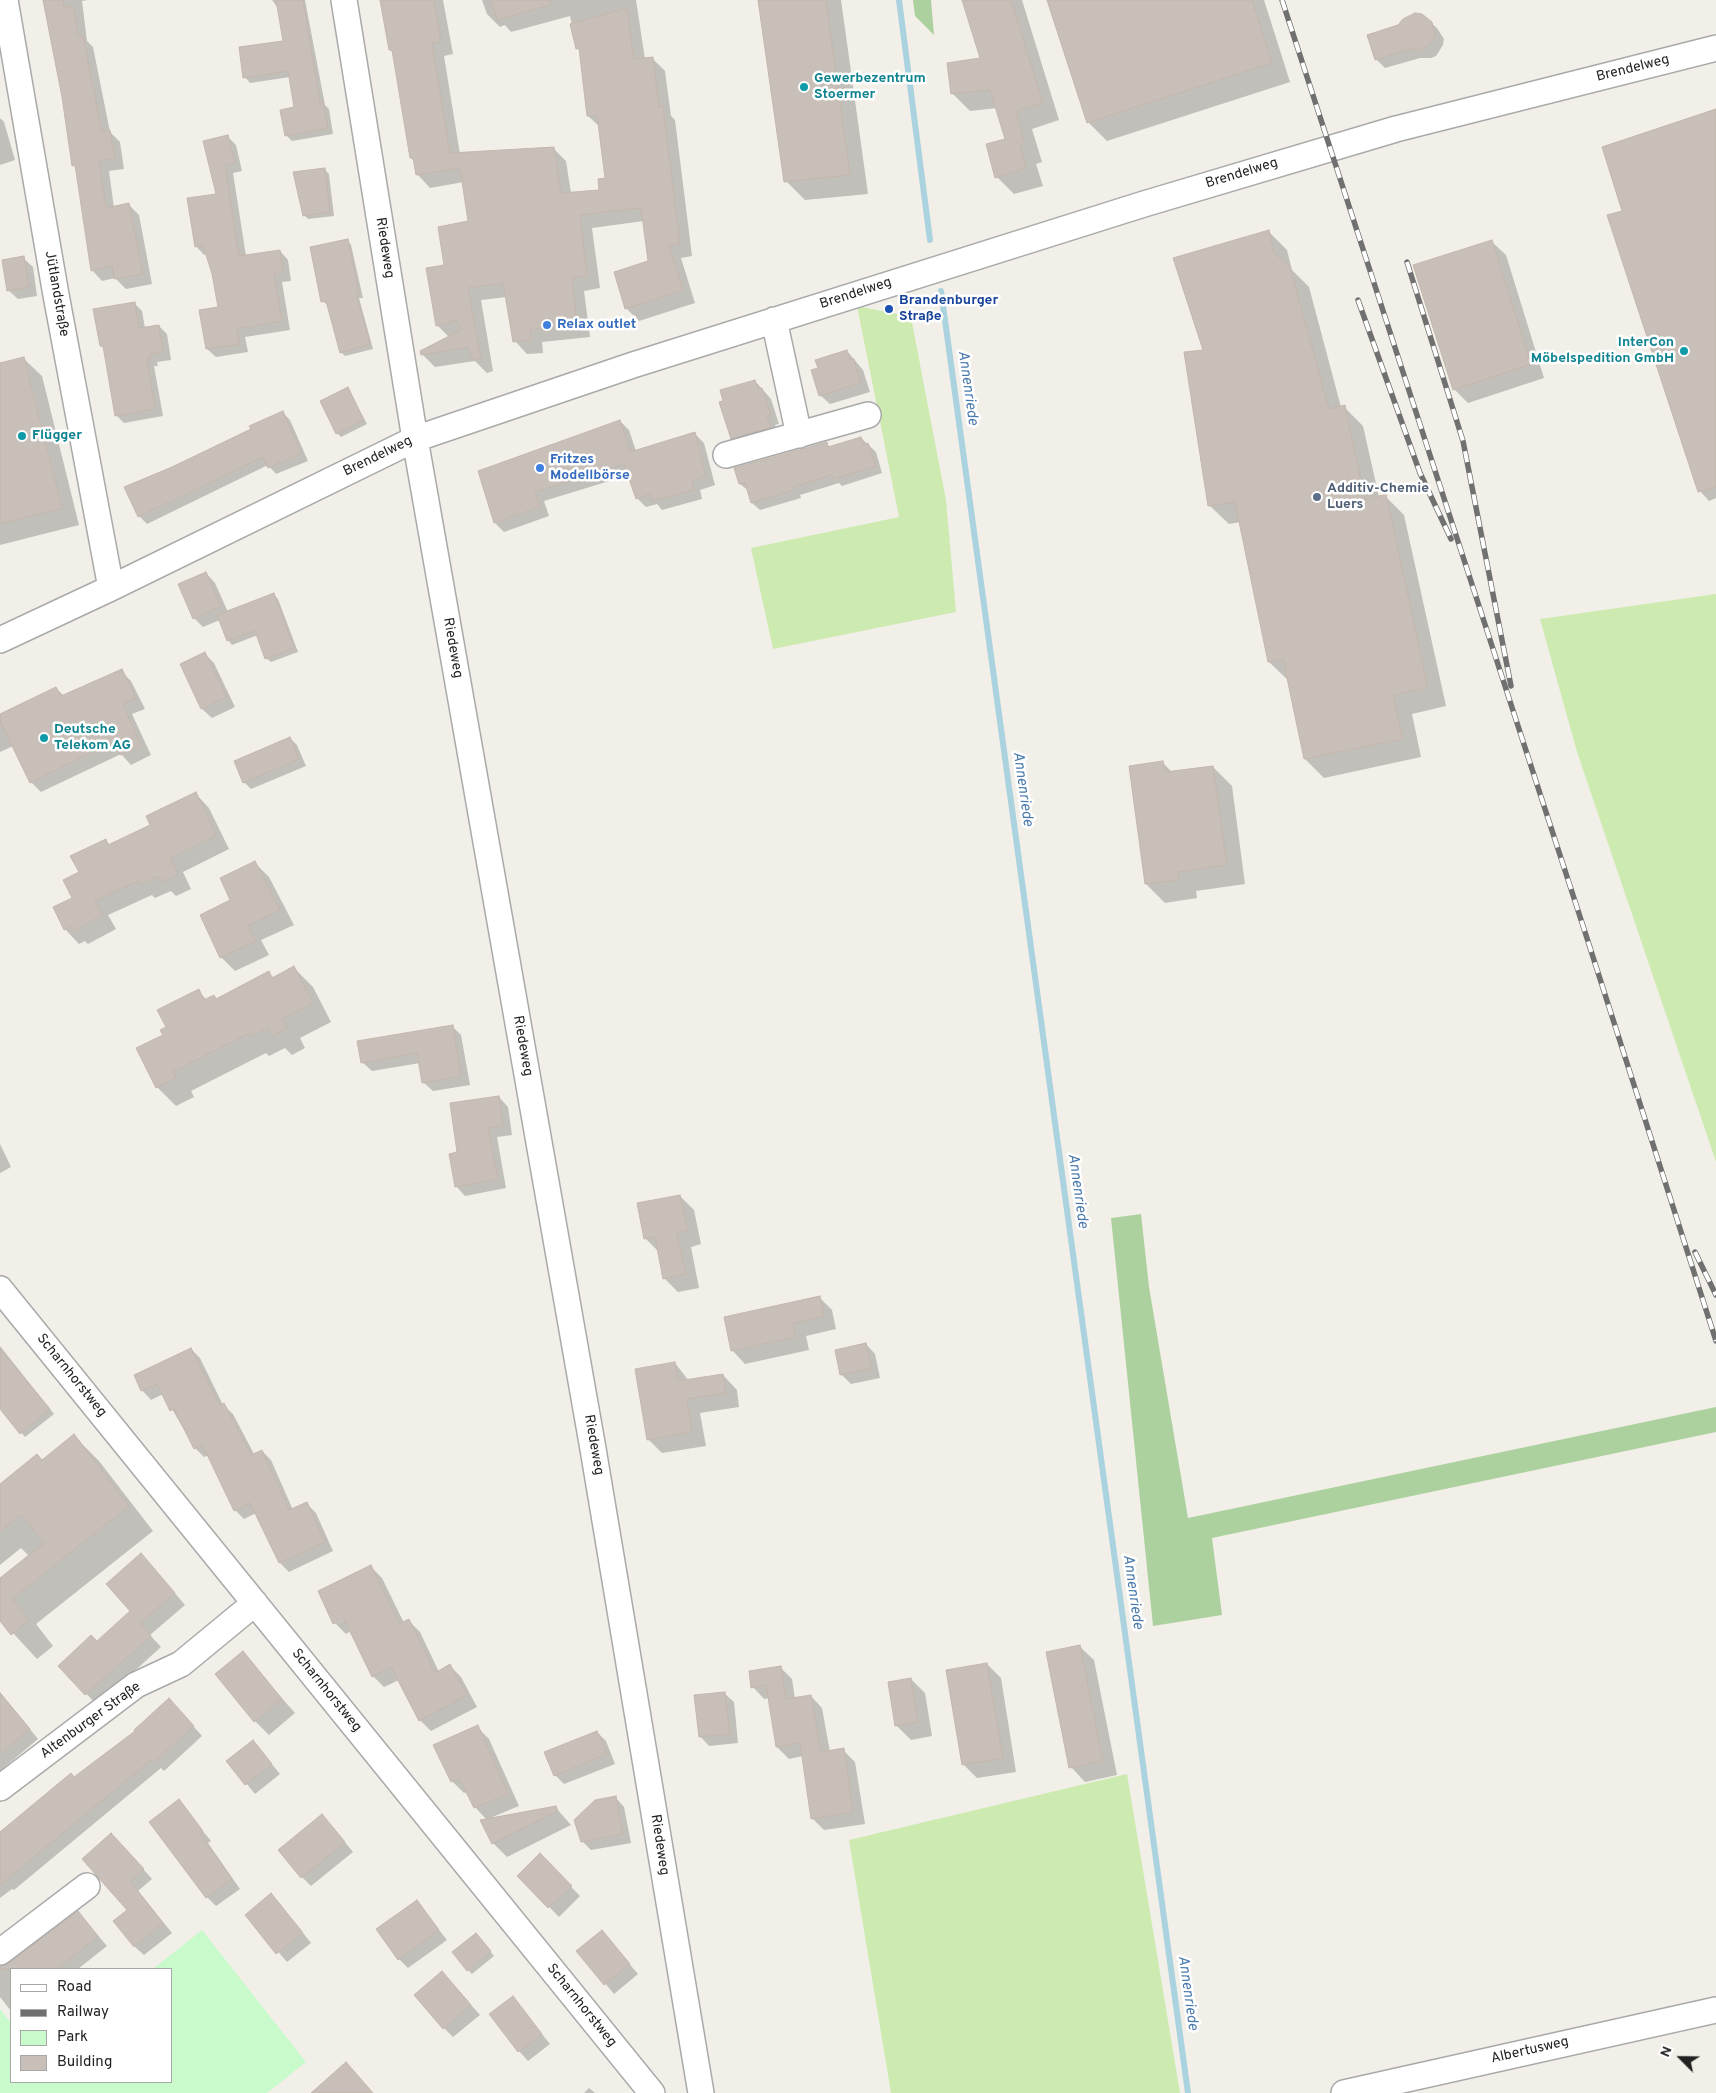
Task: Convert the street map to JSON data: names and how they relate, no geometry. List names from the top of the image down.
{
  "streets": {
    "street": [
      "Brendelweg",
      "Riedeweg",
      "Jütlandstraße",
      "Scharnhorstweg",
      "Altenburger Straße",
      "Albertusweg"
    ]
  },
  "crossings": [
    ["Brendelweg", "Riedeweg"],
    ["Brendelweg", "Jütlandstraße"],
    ["Scharnhorstweg", "Altenburger Straße"]
  ],
  "water": ["Annenriede"],
  "places": [
    "Gewerbezentrum Stoermer",
    "Brandenburger Straße",
    "Relax outlet",
    "InterCon Möbelspedition GmbH",
    "Flügger",
    "Fritzes Modellbörse",
    "Additiv-Chemie Luers",
    "Deutsche Telekom AG"
  ],
  "legend": [
    "Road",
    "Railway",
    "Park",
    "Building"
  ],
  "north": "top left"
}
